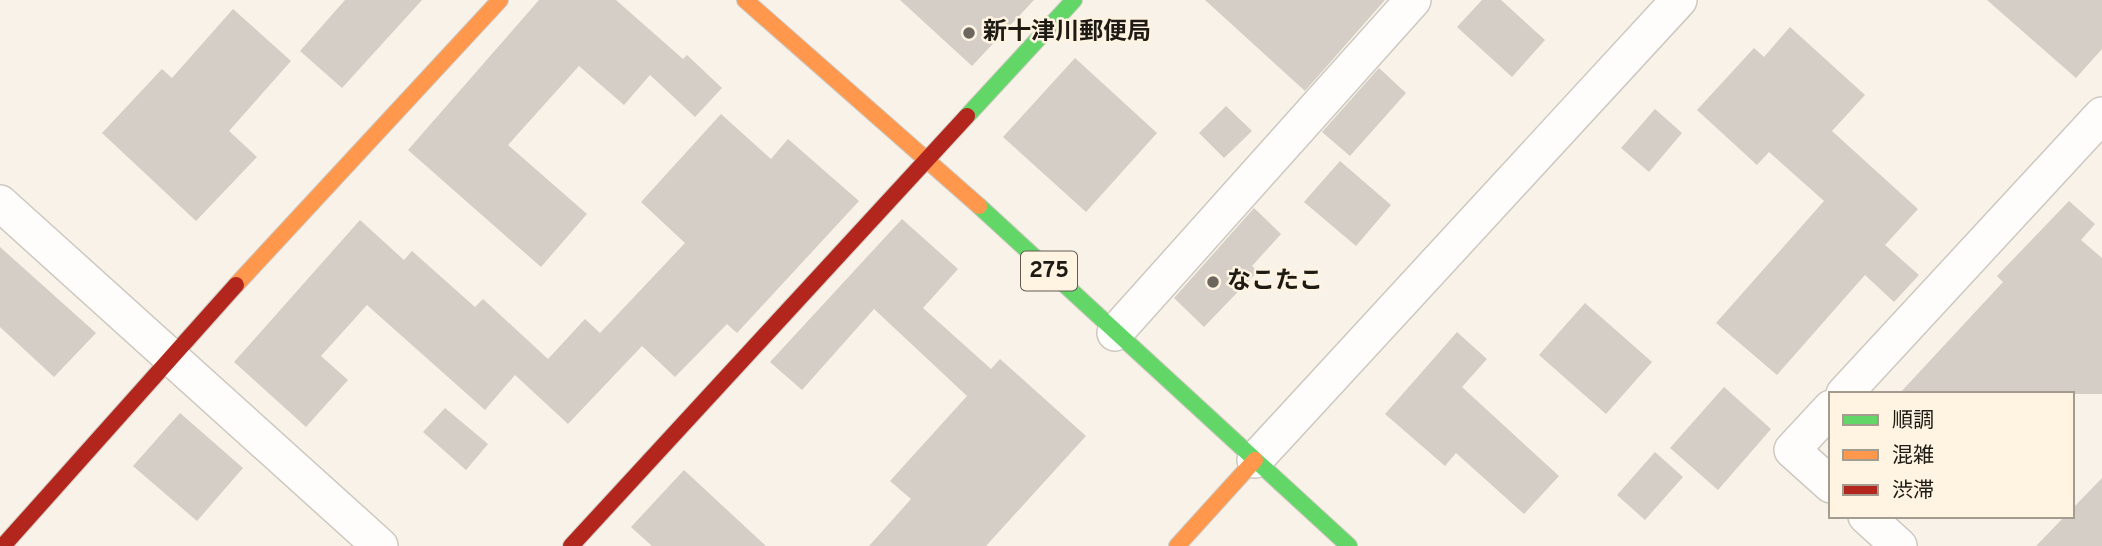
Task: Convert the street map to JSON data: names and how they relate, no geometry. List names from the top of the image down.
{
  "streets": {
    "main road": ["275"]
  },
  "places": ["新十津川郵便局", "なこたこ"],
  "legend": ["順調", "混雑", "渋滞"]
}
